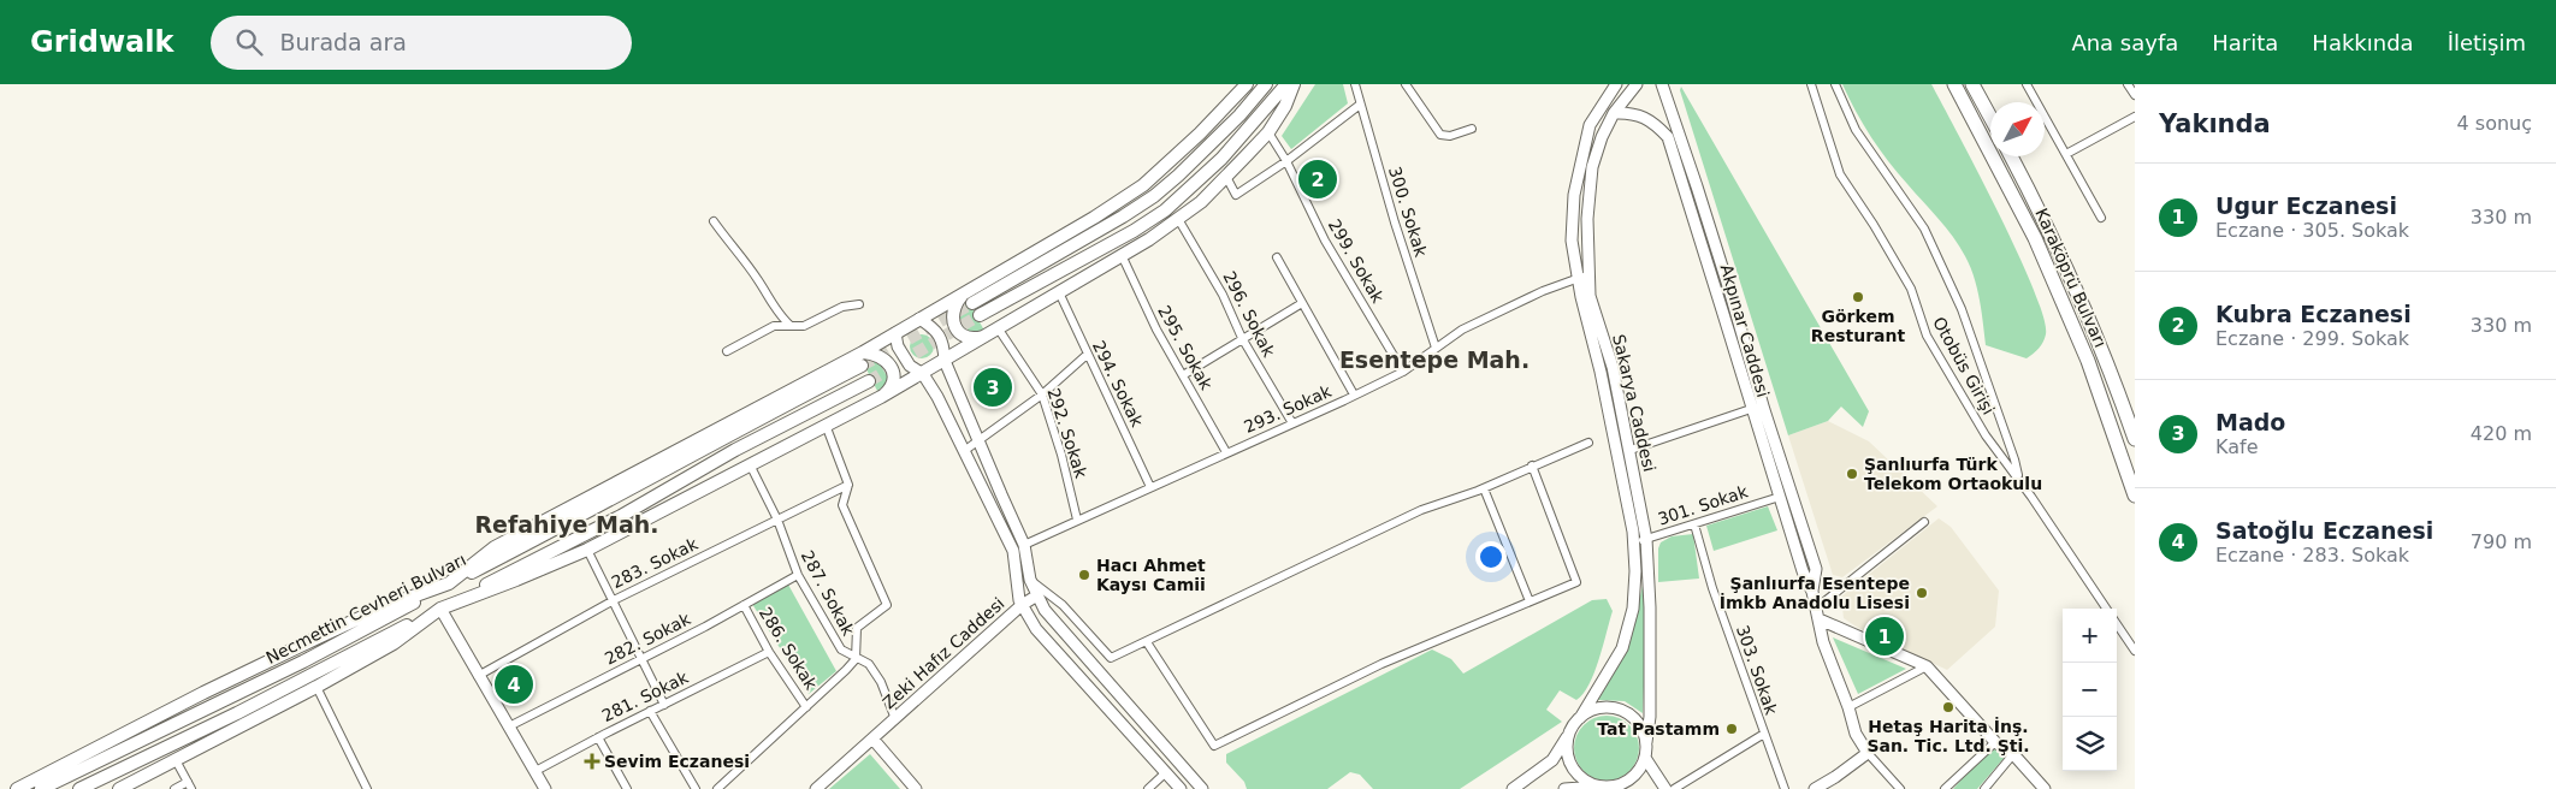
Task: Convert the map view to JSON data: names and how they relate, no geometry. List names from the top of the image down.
{
  "streets": {
    "highway": ["Karaköprü Bulvarı"],
    "main road": [
      "Akpınar Caddesi",
      "Sakarya Caddesi",
      "Necmettin Cevheri Bulvarı",
      "Zeki Hafız Caddesi"
    ],
    "street": [
      "300. Sokak",
      "299. Sokak",
      "296. Sokak",
      "295. Sokak",
      "Otobüs Girişi",
      "294. Sokak",
      "293. Sokak",
      "292. Sokak",
      "301. Sokak",
      "283. Sokak",
      "287. Sokak",
      "282. Sokak",
      "286. Sokak",
      "303. Sokak",
      "281. Sokak"
    ]
  },
  "crossings": [
    ["300. Sokak", "293. Sokak"],
    ["299. Sokak", "293. Sokak"],
    ["296. Sokak", "293. Sokak"],
    ["Akpınar Caddesi", "Sakarya Caddesi"],
    ["Akpınar Caddesi", "301. Sokak"],
    ["295. Sokak", "293. Sokak"],
    ["294. Sokak", "293. Sokak"],
    ["Sakarya Caddesi", "293. Sokak"],
    ["Sakarya Caddesi", "301. Sokak"],
    ["293. Sokak", "292. Sokak"],
    ["301. Sokak", "303. Sokak"],
    ["283. Sokak", "287. Sokak"],
    ["287. Sokak", "282. Sokak"],
    ["287. Sokak", "Zeki Hafız Caddesi"],
    ["282. Sokak", "286. Sokak"],
    ["286. Sokak", "281. Sokak"]
  ],
  "districts": ["Esentepe Mah.", "Refahiye Mah."],
  "places": {
    "other": [
      "Görkem Resturant",
      "Şanlıurfa Türk Telekom Ortaokulu",
      "Hacı Ahmet Kaysı Camii",
      "Şanlıurfa Esentepe İmkb Anadolu Lisesi",
      "Hetaş Harita İnş. San. Tic. Ltd. Şti.",
      "Tat Pastamm"
    ],
    "health": ["Sevim Eczanesi"]
  },
  "north": "top right",
  "page": {
    "header": "Gridwalk",
    "search": "Burada ara",
    "nav": [
      "Ana sayfa",
      "Harita",
      "Hakkında",
      "İletişim"
    ],
    "heading": ["Yakında", "4 sonuç"],
    "pins": [
      "2",
      "3",
      "1",
      "4"
    ],
    "list": [
      {
        "mark": "1",
        "name": "Ugur Eczanesi",
        "note": "Eczane · 305. Sokak",
        "value": "330 m"
      },
      {
        "mark": "2",
        "name": "Kubra Eczanesi",
        "note": "Eczane · 299. Sokak",
        "value": "330 m"
      },
      {
        "mark": "3",
        "name": "Mado",
        "note": "Kafe",
        "value": "420 m"
      },
      {
        "mark": "4",
        "name": "Satoğlu Eczanesi",
        "note": "Eczane · 283. Sokak",
        "value": "790 m"
      }
    ],
    "map_buttons": ["+", "−"]
  }
}
